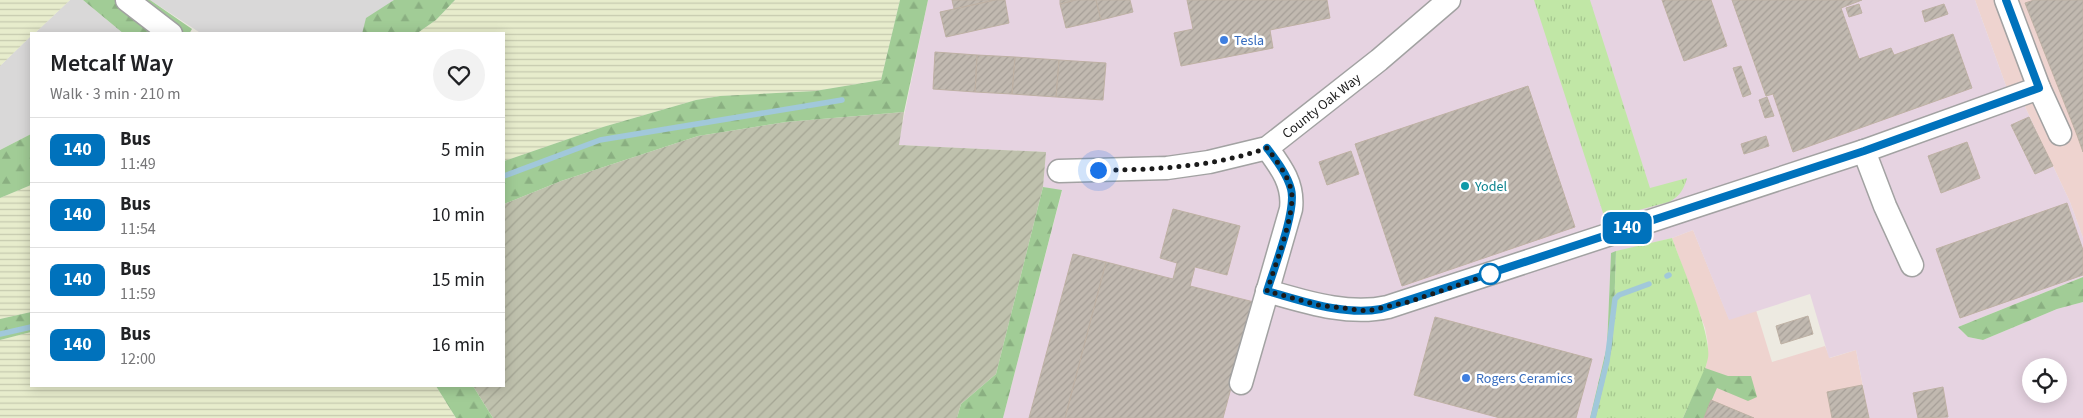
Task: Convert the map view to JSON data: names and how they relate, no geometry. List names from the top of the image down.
{
  "streets": {
    "street": ["County Oak Way"]
  },
  "places": ["Tesla", "Yodel", "Rogers Ceramics"],
  "lines": ["bus line 140"],
  "page": {
    "on_map": "140",
    "heading": ["Metcalf Way", "Walk · 3 min · 210 m"],
    "list": [
      {
        "mark": "140",
        "name": "Bus",
        "note": "11:49",
        "value": "5 min"
      },
      {
        "mark": "140",
        "name": "Bus",
        "note": "11:54",
        "value": "10 min"
      },
      {
        "mark": "140",
        "name": "Bus",
        "note": "11:59",
        "value": "15 min"
      },
      {
        "mark": "140",
        "name": "Bus",
        "note": "12:00",
        "value": "16 min"
      }
    ]
  }
}
